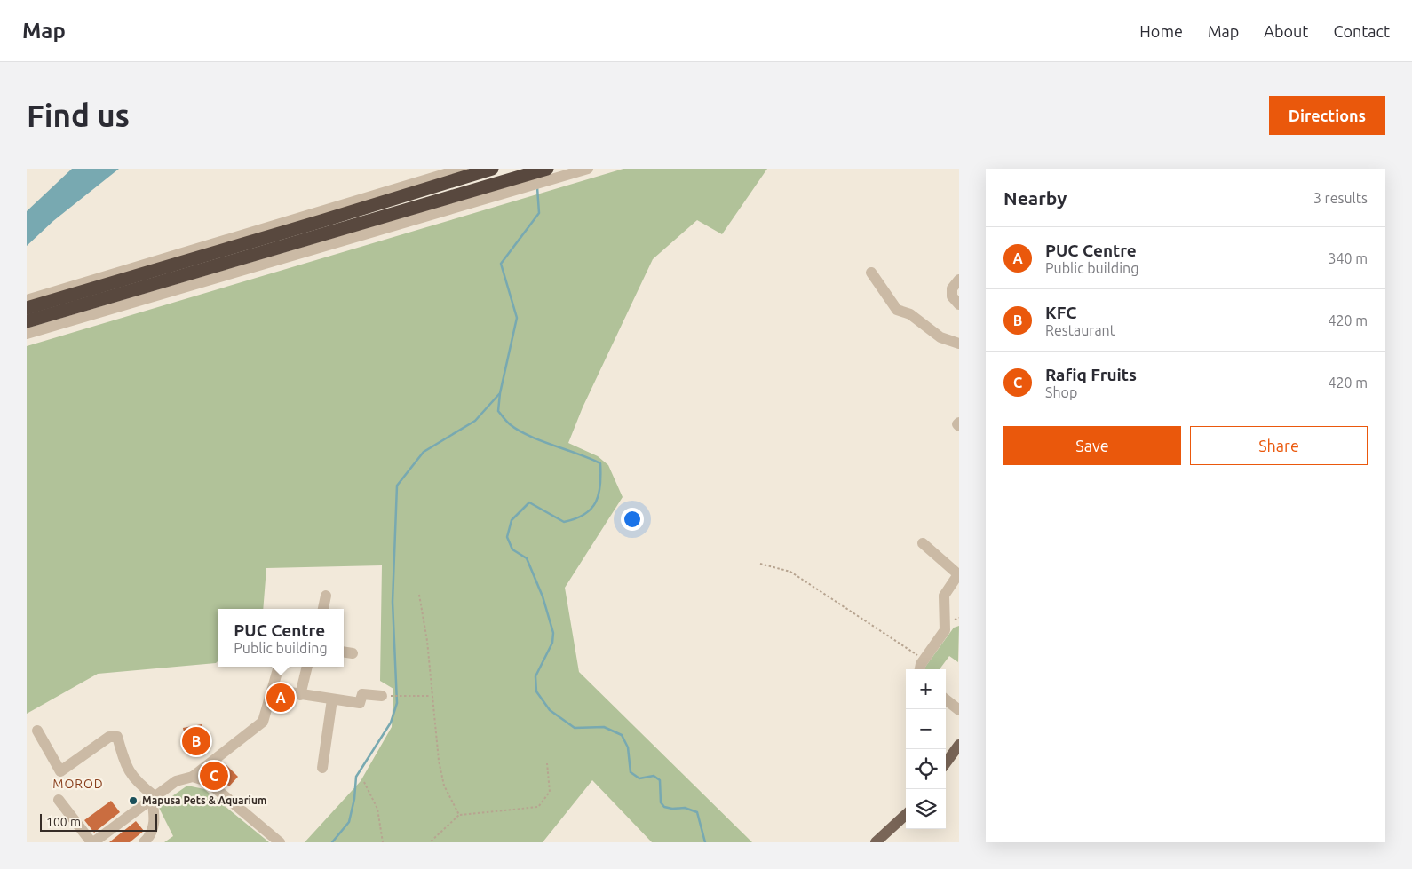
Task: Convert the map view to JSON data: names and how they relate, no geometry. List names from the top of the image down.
{
  "districts": ["MOROD"],
  "places": ["Mapusa Pets & Aquarium"],
  "scale_bar": "100 m",
  "page": {
    "header": "Map",
    "nav": [
      "Home",
      "Map",
      "About",
      "Contact"
    ],
    "buttons": [
      "Directions",
      ["Save", "Share"]
    ],
    "title": "Find us",
    "heading": ["Nearby", "3 results"],
    "list": [
      {
        "mark": "A",
        "name": "PUC Centre",
        "note": "Public building",
        "value": "340 m"
      },
      {
        "mark": "B",
        "name": "KFC",
        "note": "Restaurant",
        "value": "420 m"
      },
      {
        "mark": "C",
        "name": "Rafiq Fruits",
        "note": "Shop",
        "value": "420 m"
      }
    ],
    "popup": ["PUC Centre", "Public building"],
    "map_buttons": ["+", "−"],
    "pins": ["A", "B", "C"],
    "scale": "100 m"
  }
}
